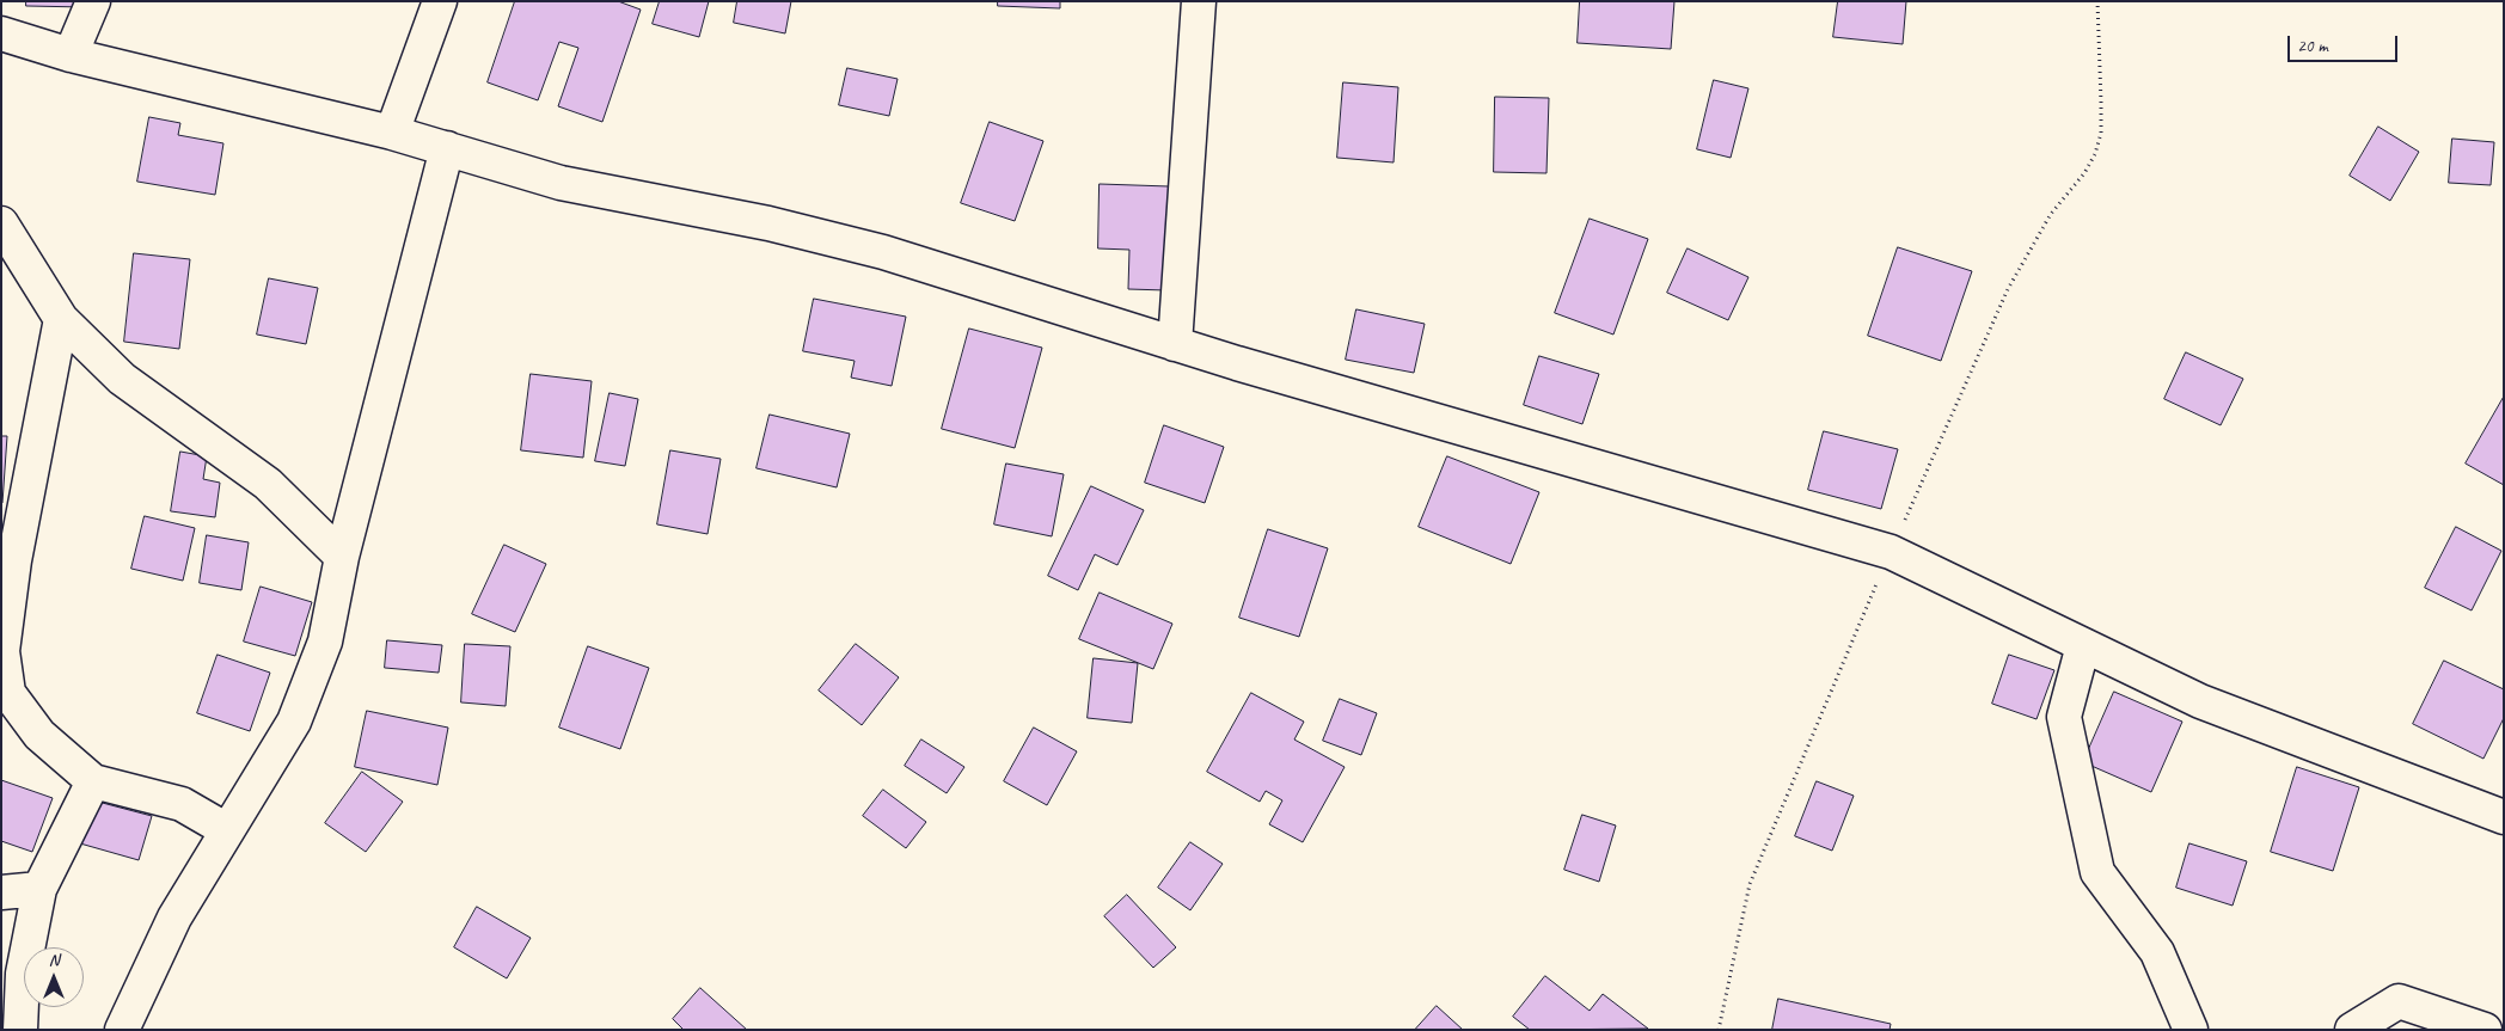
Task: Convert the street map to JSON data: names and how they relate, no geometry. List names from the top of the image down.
{
  "scale_bar": "20 m",
  "north": "top"
}
